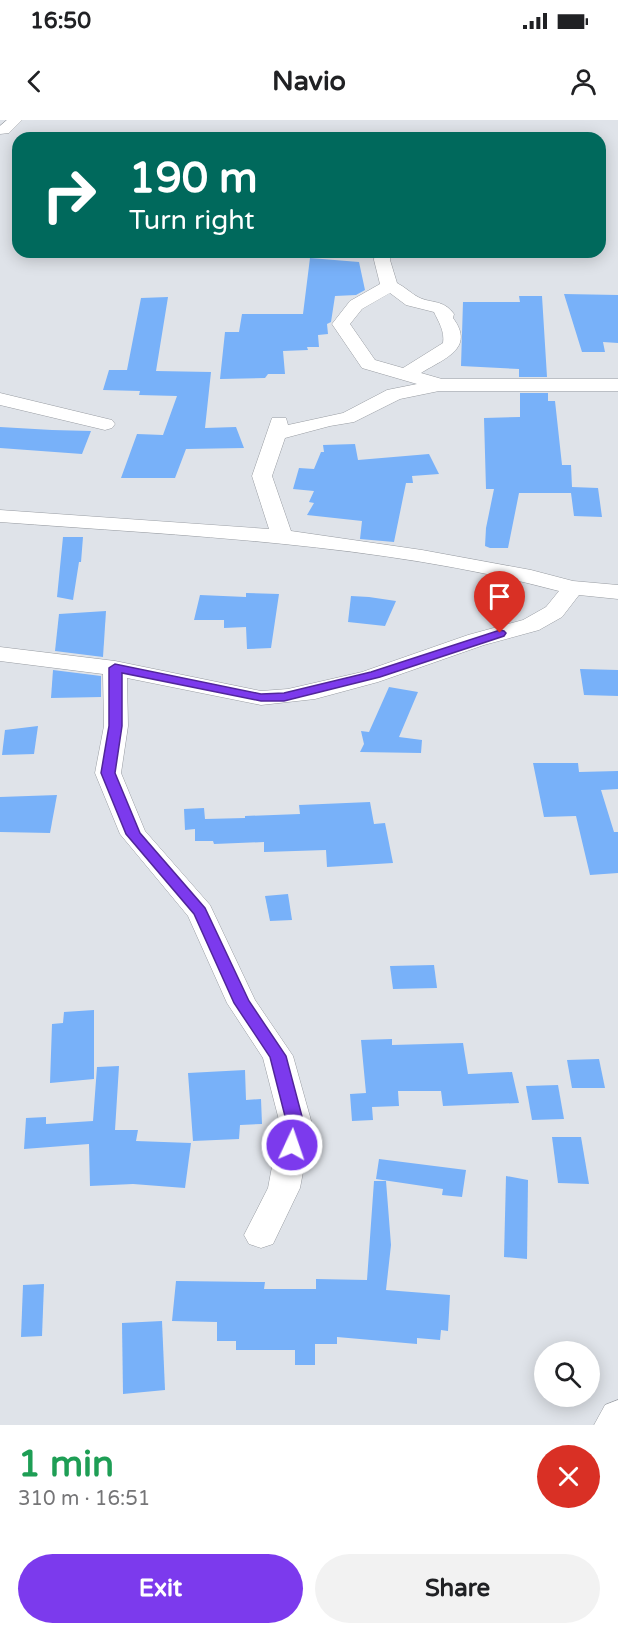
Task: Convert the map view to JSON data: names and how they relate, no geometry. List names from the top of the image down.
{
  "page": {
    "status": "16:50",
    "header": "Navio",
    "turn": ["190 m", "Turn right"],
    "heading": ["1 min", "310 m · 16:51"],
    "buttons": ["Exit", "Share"]
  }
}
